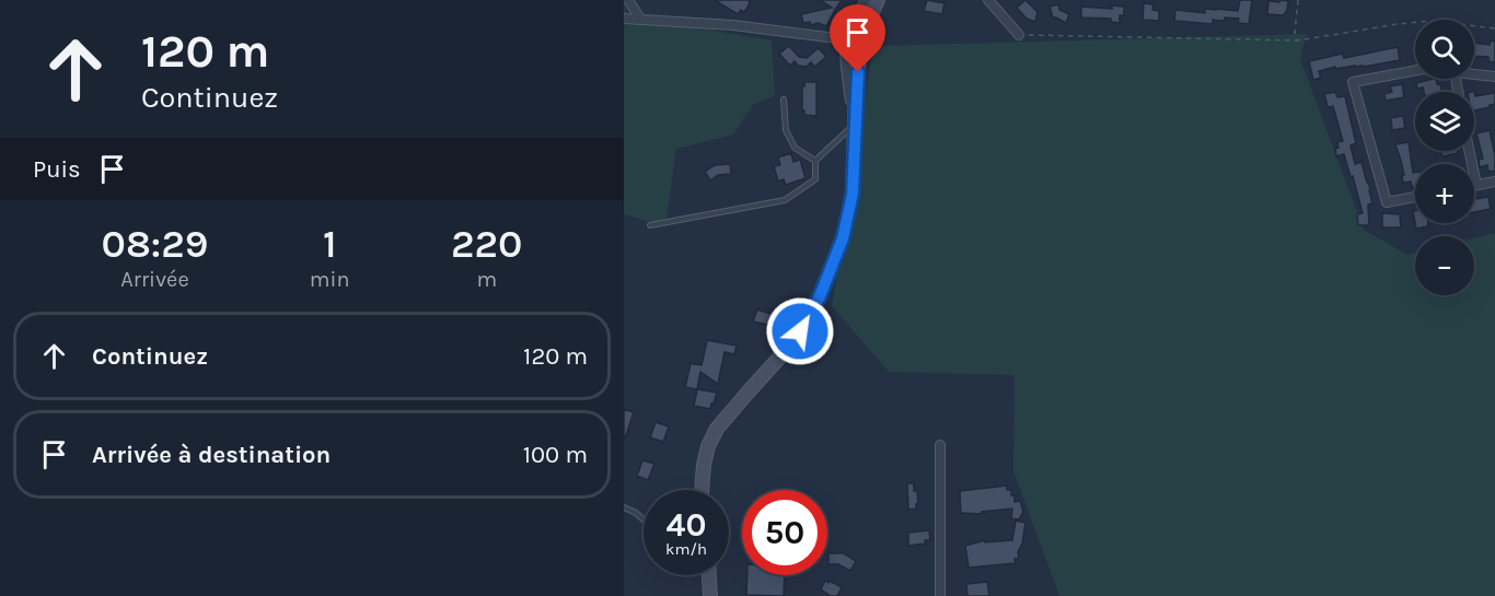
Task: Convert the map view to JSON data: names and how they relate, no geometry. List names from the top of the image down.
{
  "page": {
    "turn": ["120 m", "Continuez"],
    "map_buttons": ["+", "−"],
    "then": "Puis",
    "eta": [
      "08:29",
      "Arrivée",
      "1",
      "min",
      "220",
      "m"
    ],
    "list": [
      {
        "name": "Continuez",
        "value": "120 m"
      },
      {
        "name": "Arrivée à destination",
        "value": "100 m"
      }
    ],
    "speed": "40 km/h",
    "limit": "50"
  }
}
